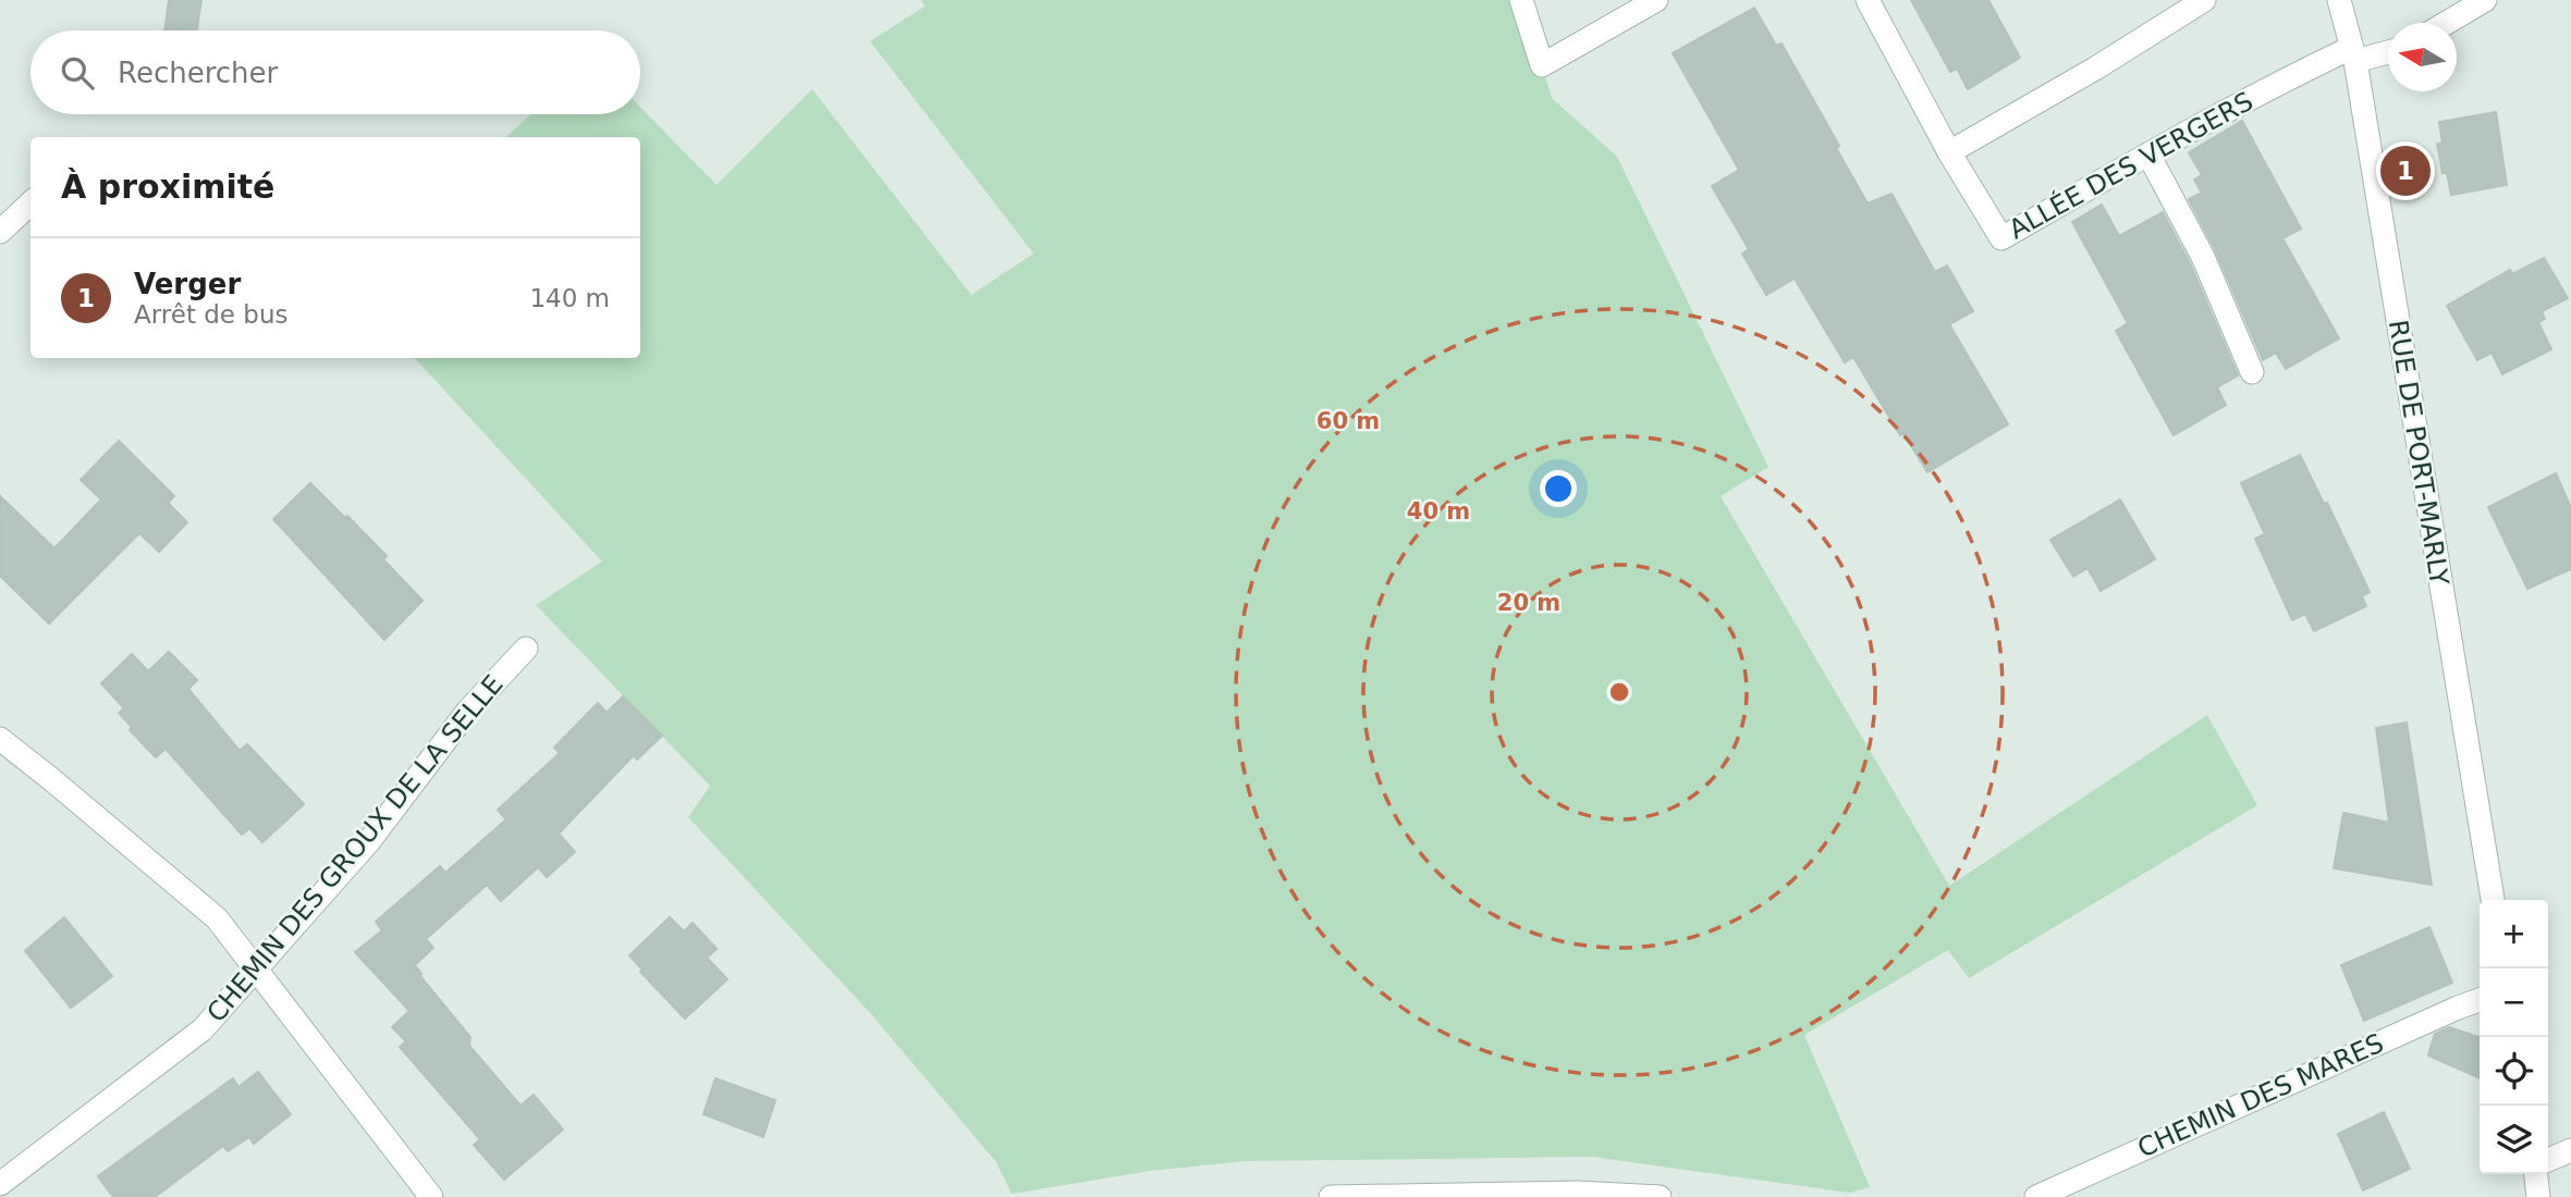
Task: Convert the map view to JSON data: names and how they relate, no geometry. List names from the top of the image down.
{
  "streets": {
    "street": [
      "ALLÉE DES VERGERS",
      "RUE DE PORT-MARLY",
      "CHEMIN DES GROUX DE LA SELLE",
      "CHEMIN DES MARES"
    ]
  },
  "crossings": [
    ["ALLÉE DES VERGERS", "RUE DE PORT-MARLY"]
  ],
  "north": "left",
  "page": {
    "search": "Rechercher",
    "heading": "À proximité",
    "pins": "1",
    "list": [
      {
        "mark": "1",
        "name": "Verger",
        "note": "Arrêt de bus",
        "value": "140 m"
      }
    ],
    "map_buttons": ["+", "−"]
  },
  "rings": ["60 m", "40 m", "20 m"]
}
